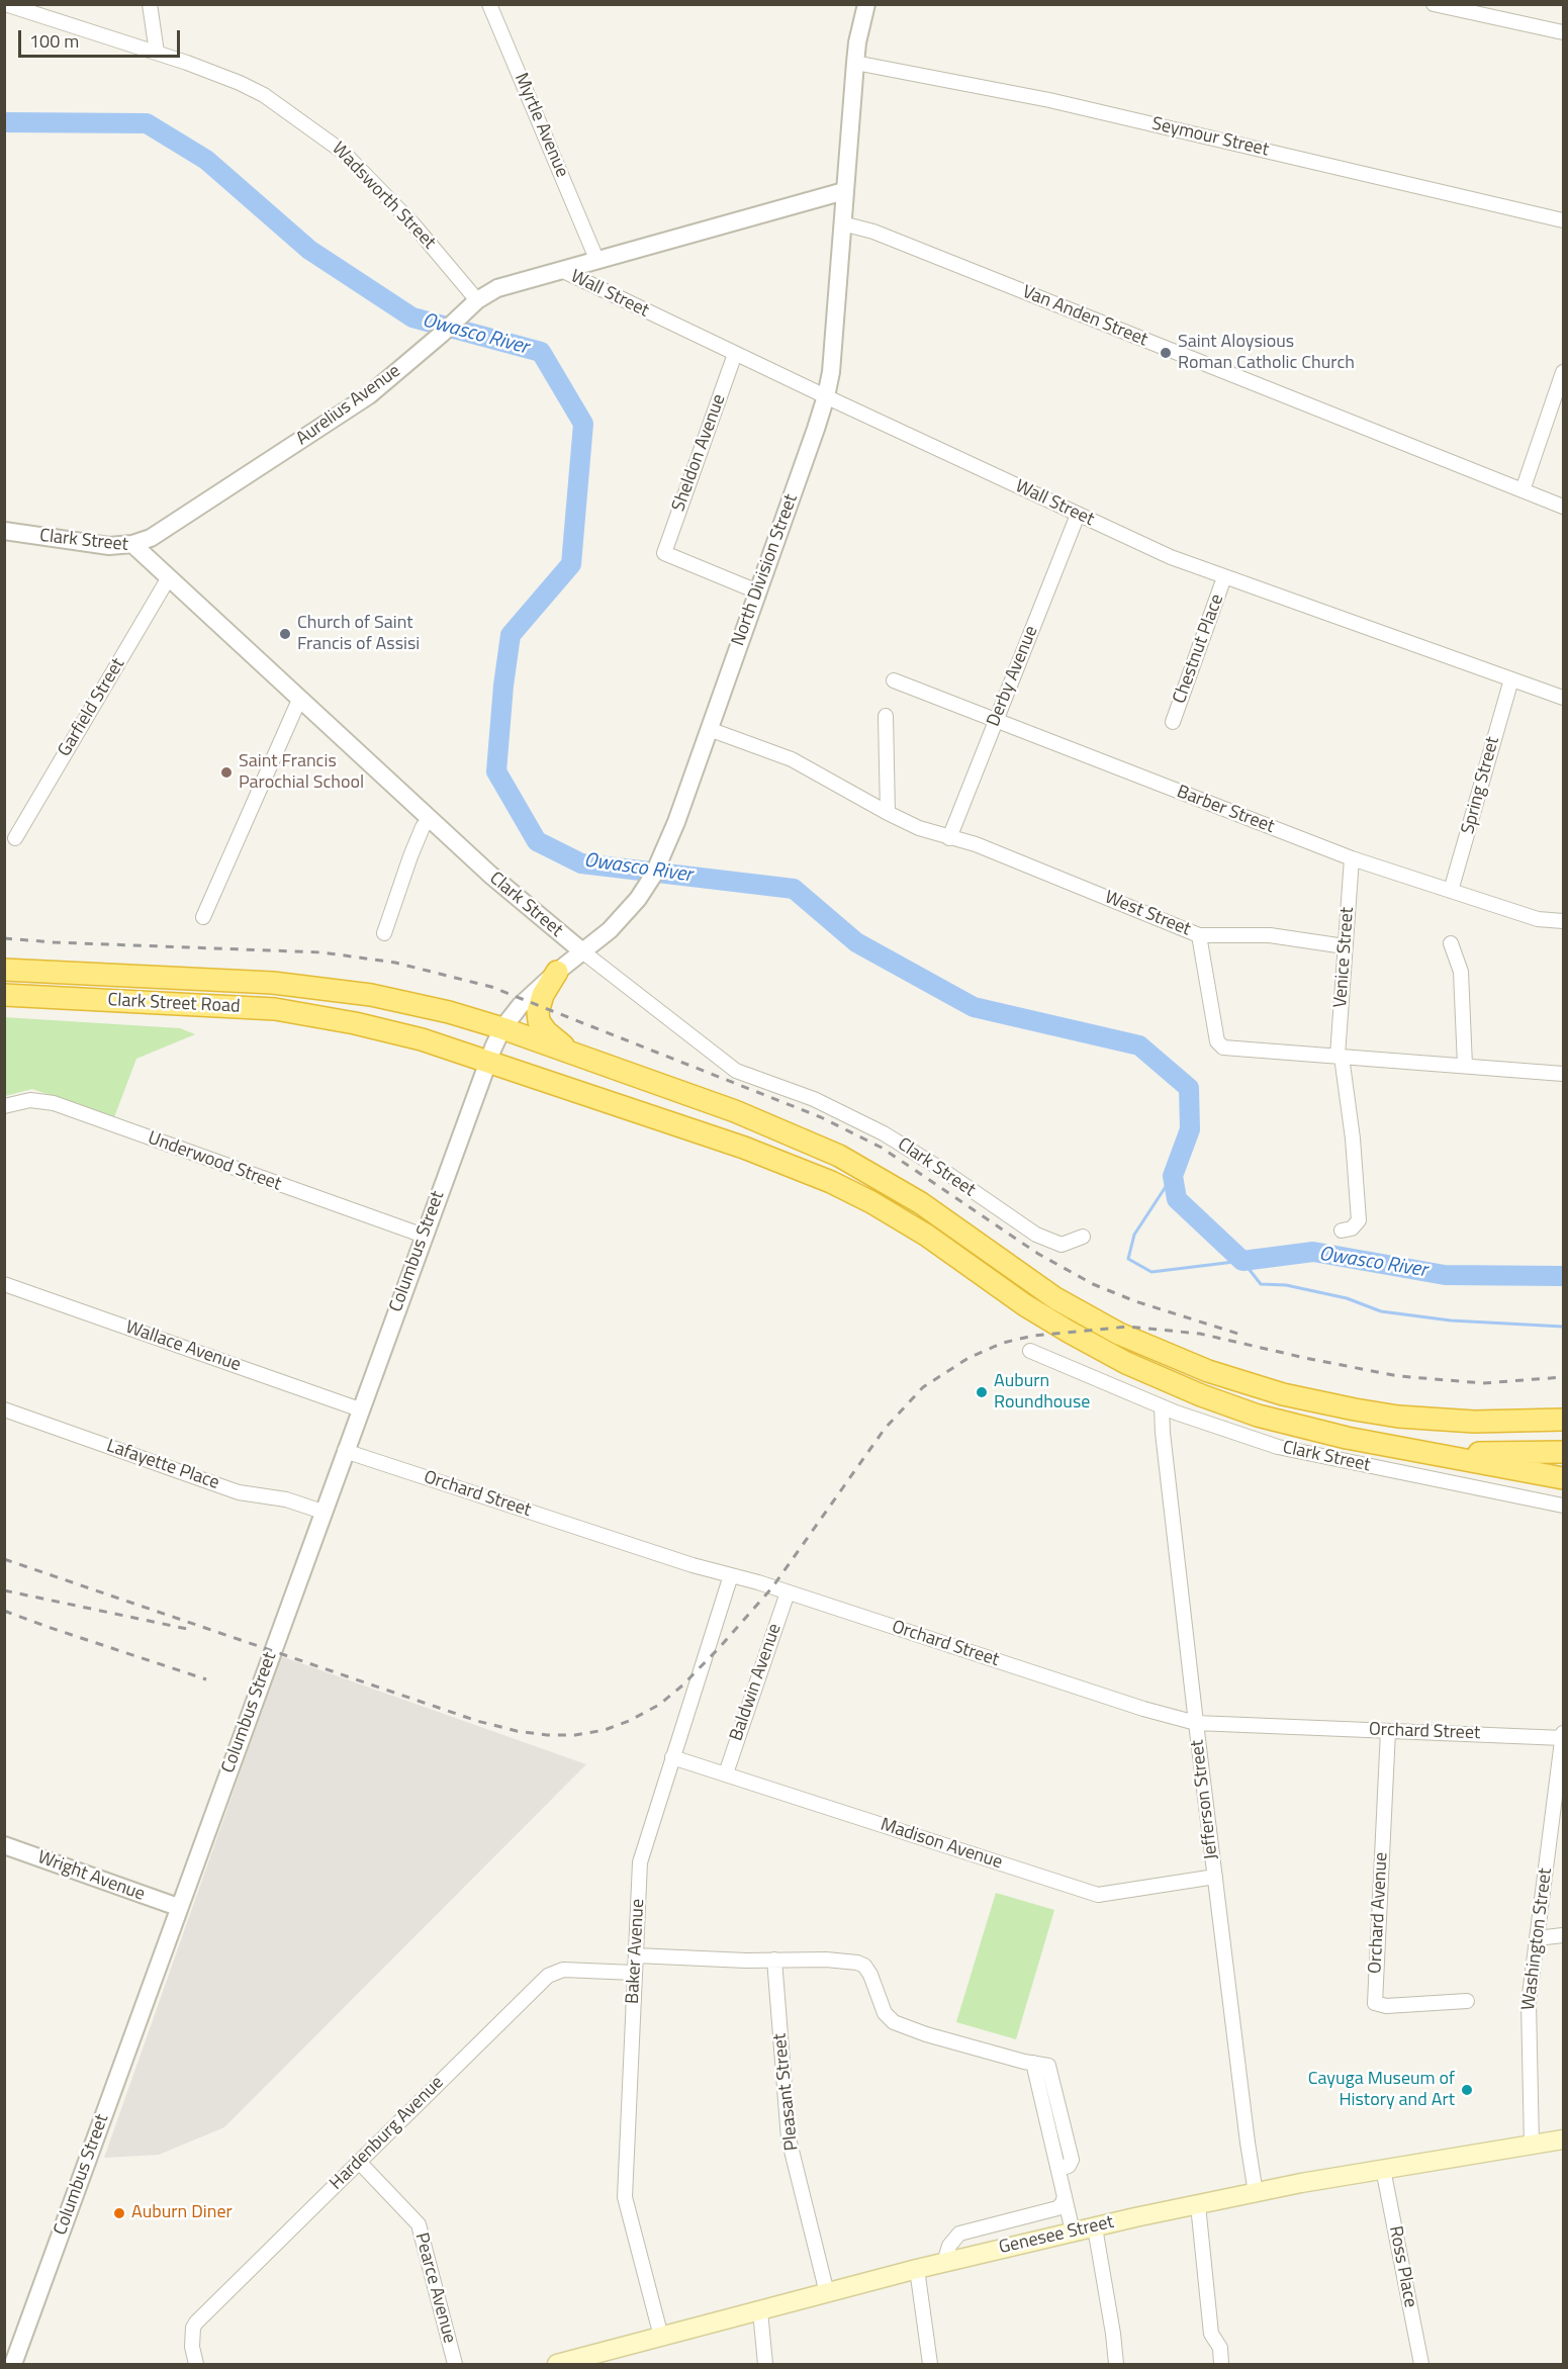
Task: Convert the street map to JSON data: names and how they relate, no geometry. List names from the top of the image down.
{
  "streets": {
    "highway": ["Clark Street Road"],
    "main road": ["Genesee Street"],
    "street": [
      "Myrtle Avenue",
      "Seymour Street",
      "Wadsworth Street",
      "Wall Street",
      "Van Anden Street",
      "Aurelius Avenue",
      "Sheldon Avenue",
      "Clark Street",
      "North Division Street",
      "Chestnut Place",
      "Derby Avenue",
      "Garfield Street",
      "Spring Street",
      "Barber Street",
      "West Street",
      "Venice Street",
      "Underwood Street",
      "Columbus Street",
      "Wallace Avenue",
      "Lafayette Place",
      "Orchard Street",
      "Baldwin Avenue",
      "Jefferson Street",
      "Madison Avenue",
      "Wright Avenue",
      "Orchard Avenue",
      "Washington Street",
      "Baker Avenue",
      "Pleasant Street",
      "Hardenburg Avenue",
      "Ross Place",
      "Pearce Avenue"
    ]
  },
  "crossings": [
    ["Myrtle Avenue", "Aurelius Avenue"],
    ["Seymour Street", "North Division Street"],
    ["Wadsworth Street", "Aurelius Avenue"],
    ["Wall Street", "Aurelius Avenue"],
    ["Wall Street", "Sheldon Avenue"],
    ["Wall Street", "North Division Street"],
    ["Wall Street", "Chestnut Place"],
    ["Wall Street", "Derby Avenue"],
    ["Wall Street", "Spring Street"],
    ["Van Anden Street", "North Division Street"],
    ["Aurelius Avenue", "Clark Street"],
    ["Aurelius Avenue", "North Division Street"],
    ["Sheldon Avenue", "North Division Street"],
    ["Clark Street", "North Division Street"],
    ["Clark Street", "Garfield Street"],
    ["Clark Street", "Jefferson Street"],
    ["North Division Street", "West Street"],
    ["North Division Street", "Clark Street Road"],
    ["North Division Street", "Columbus Street"],
    ["Derby Avenue", "Barber Street"],
    ["Derby Avenue", "West Street"],
    ["Spring Street", "Barber Street"],
    ["Barber Street", "Venice Street"],
    ["West Street", "Venice Street"],
    ["Clark Street Road", "Columbus Street"],
    ["Underwood Street", "Columbus Street"],
    ["Columbus Street", "Wallace Avenue"],
    ["Columbus Street", "Lafayette Place"],
    ["Columbus Street", "Orchard Street"],
    ["Columbus Street", "Wright Avenue"],
    ["Orchard Street", "Baldwin Avenue"],
    ["Orchard Street", "Jefferson Street"],
    ["Orchard Street", "Orchard Avenue"],
    ["Orchard Street", "Washington Street"],
    ["Orchard Street", "Baker Avenue"],
    ["Baldwin Avenue", "Madison Avenue"],
    ["Jefferson Street", "Madison Avenue"],
    ["Jefferson Street", "Genesee Street"],
    ["Madison Avenue", "Baker Avenue"],
    ["Washington Street", "Genesee Street"],
    ["Baker Avenue", "Hardenburg Avenue"],
    ["Baker Avenue", "Genesee Street"],
    ["Pleasant Street", "Genesee Street"],
    ["Hardenburg Avenue", "Pearce Avenue"],
    ["Genesee Street", "Ross Place"]
  ],
  "water": ["Owasco River"],
  "places": [
    "Saint Aloysious Roman Catholic Church",
    "Church of Saint Francis of Assisi",
    "Saint Francis Parochial School",
    "Auburn Roundhouse",
    "Cayuga Museum of History and Art",
    "Auburn Diner"
  ],
  "scale_bar": "100 m"
}
